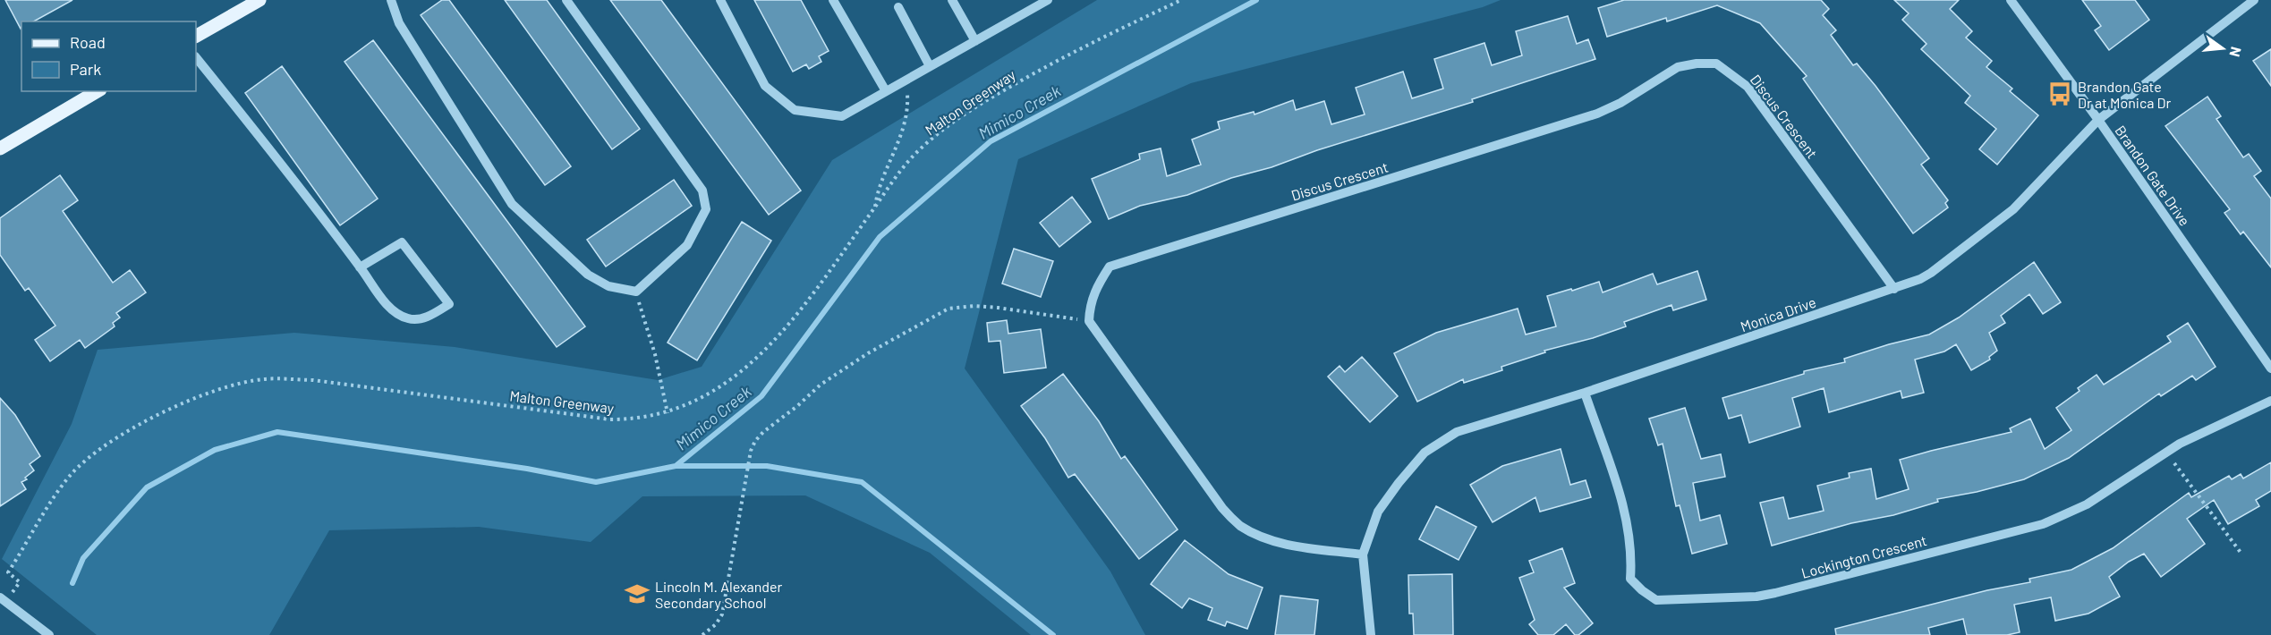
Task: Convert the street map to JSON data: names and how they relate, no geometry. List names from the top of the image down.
{
  "streets": {
    "street": [
      "Discus Crescent",
      "Brandon Gate Drive",
      "Monica Drive",
      "Lockington Crescent"
    ],
    "path": ["Malton Greenway"]
  },
  "crossings": [
    ["Discus Crescent", "Monica Drive"],
    ["Brandon Gate Drive", "Monica Drive"],
    ["Monica Drive", "Lockington Crescent"]
  ],
  "water": ["Mimico Creek"],
  "places": {
    "bus stop": ["Brandon Gate Dr at Monica Dr"],
    "school or university": ["Lincoln M. Alexander Secondary School"]
  },
  "legend": ["Road", "Park"],
  "north": "right"
}
